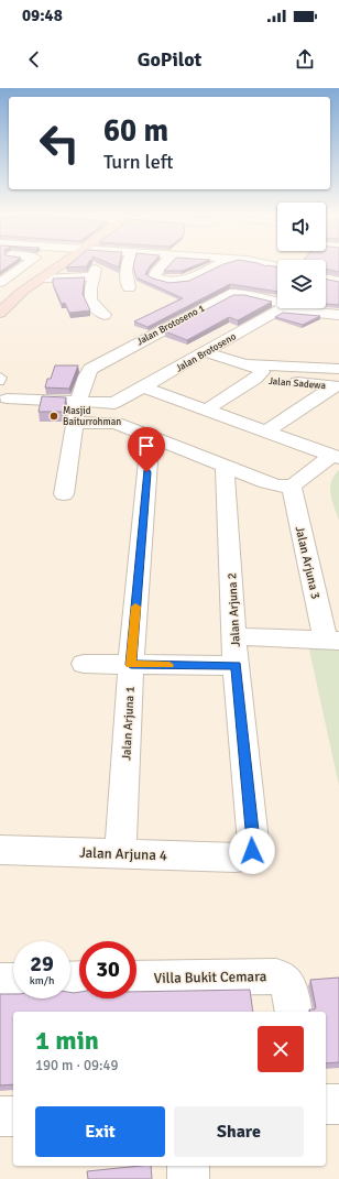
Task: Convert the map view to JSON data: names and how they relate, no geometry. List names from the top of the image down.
{
  "streets": {
    "street": [
      "Jalan Brotoseno 1",
      "Jalan Brotoseno",
      "Jalan Sadewa",
      "Jalan Arjuna 3",
      "Jalan Arjuna 2",
      "Jalan Arjuna 1",
      "Jalan Arjuna 4",
      "Villa Bukit Cemara"
    ]
  },
  "crossings": [
    ["Jalan Arjuna 2", "Jalan Arjuna 4"],
    ["Jalan Arjuna 1", "Jalan Arjuna 4"]
  ],
  "places": ["Masjid Baiturrohman"],
  "page": {
    "status": "09:48",
    "header": "GoPilot",
    "turn": ["60 m", "Turn left"],
    "speed": "29 km/h",
    "limit": "30",
    "heading": ["1 min", "190 m · 09:49"],
    "buttons": ["Exit", "Share"]
  }
}
